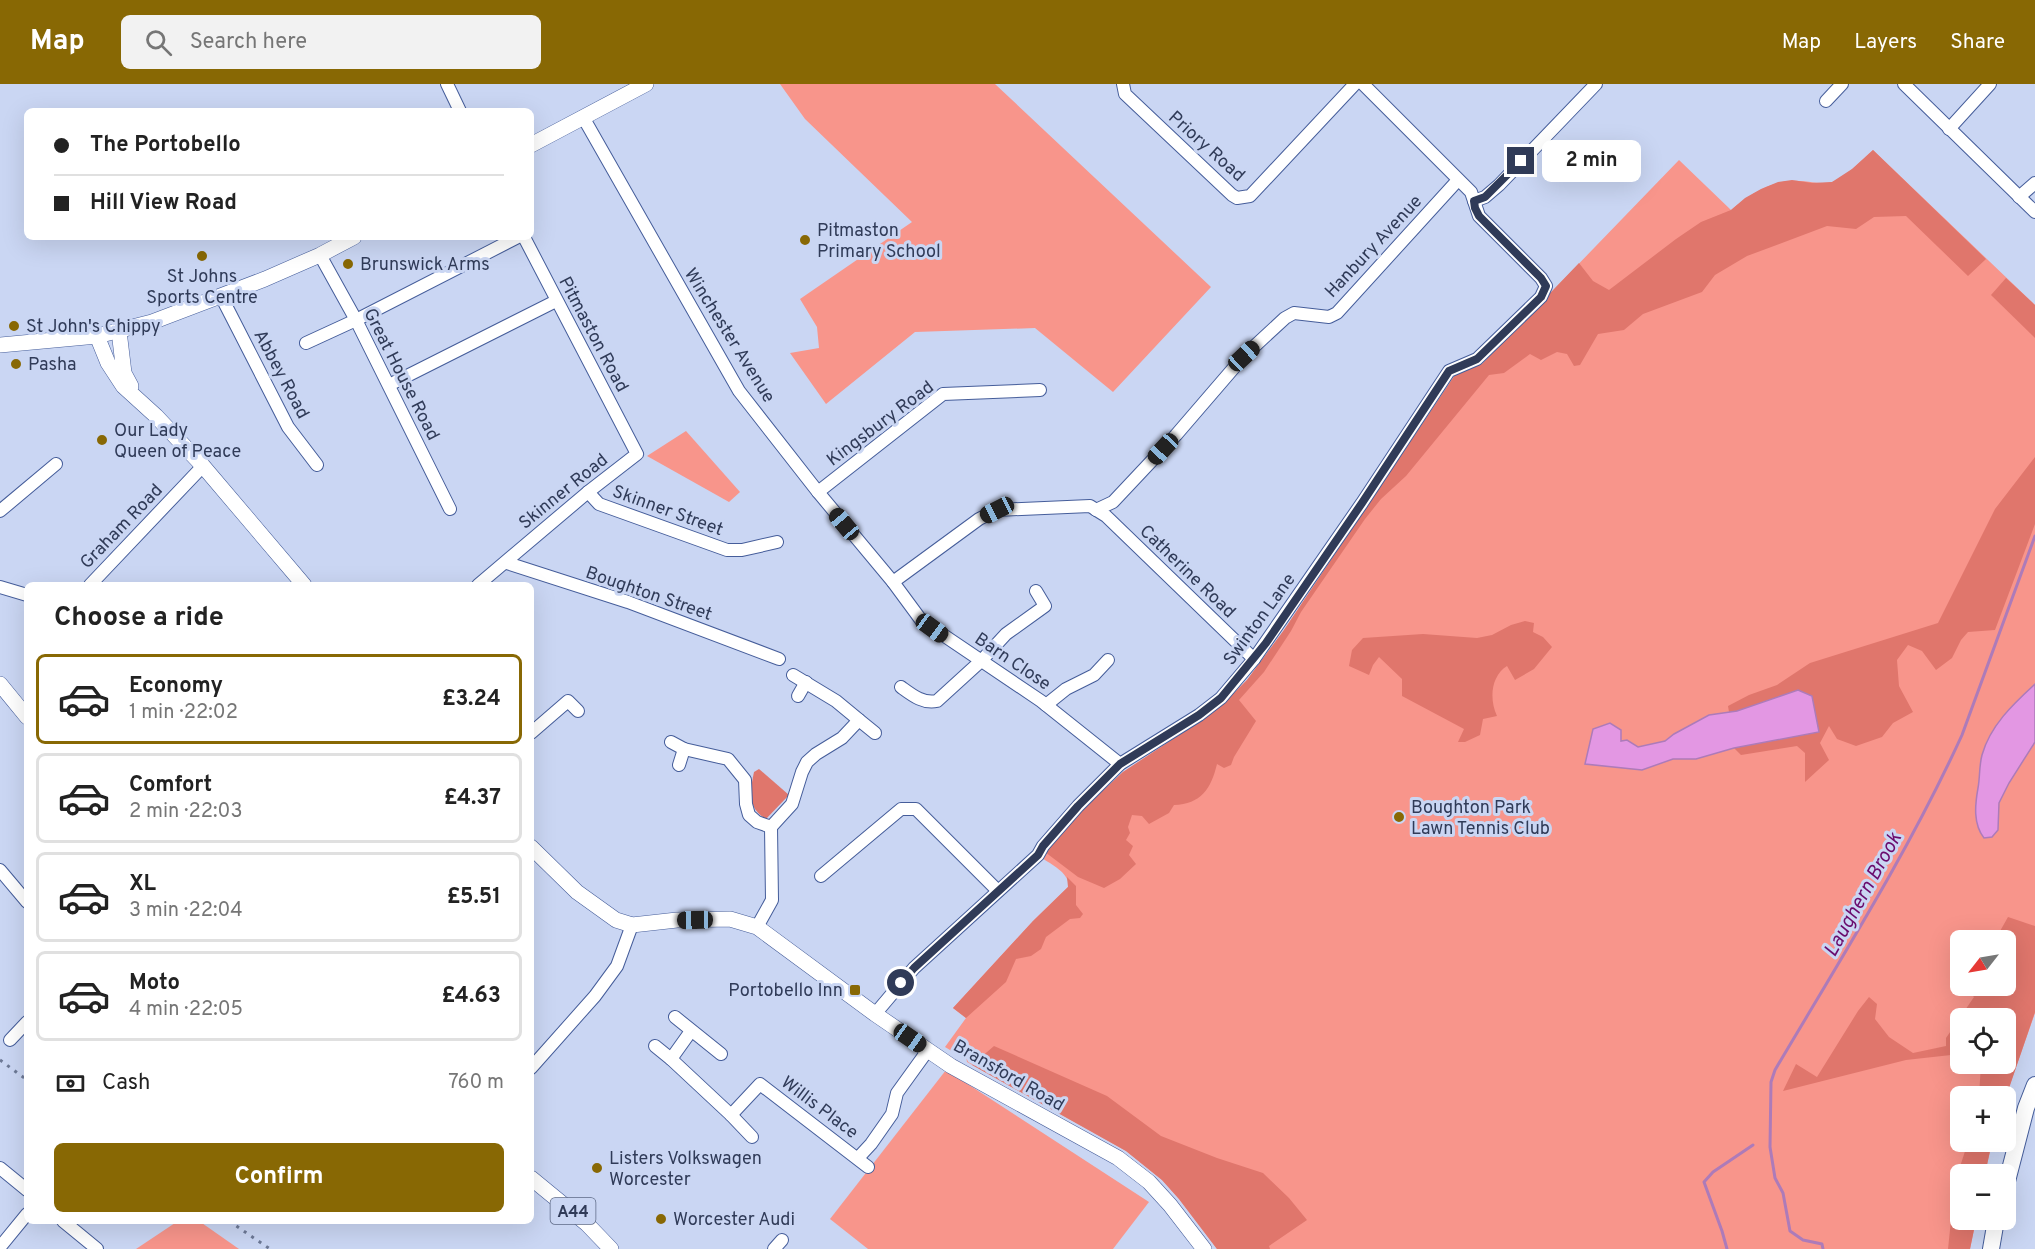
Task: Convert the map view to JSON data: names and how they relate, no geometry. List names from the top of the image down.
{
  "streets": {
    "main road": ["Bransford Road", "A44"],
    "street": [
      "Priory Road",
      "Hanbury Avenue",
      "Pitmaston Road",
      "Winchester Avenue",
      "Abbey Road",
      "Great House Road",
      "Kingsbury Road",
      "Skinner Road",
      "Skinner Street",
      "Graham Road",
      "Catherine Road",
      "Boughton Street",
      "Swinton Lane",
      "Barn Close",
      "Willis Place"
    ]
  },
  "crossings": [
    ["Hanbury Avenue", "Catherine Road"],
    ["Pitmaston Road", "Skinner Road"],
    ["Winchester Avenue", "Kingsbury Road"],
    ["Winchester Avenue", "Barn Close"],
    ["Skinner Road", "Skinner Street"],
    ["Skinner Road", "Boughton Street"],
    ["Catherine Road", "Swinton Lane"],
    ["Swinton Lane", "Barn Close"],
    ["Swinton Lane", "Bransford Road"],
    ["Bransford Road", "Willis Place"]
  ],
  "water": ["Laughern Brook"],
  "places": {
    "other": [
      "Pitmaston Primary School",
      "St Johns Sports Centre",
      "Brunswick Arms",
      "St John's Chippy",
      "Pasha",
      "Our Lady Queen of Peace",
      "Boughton Park Lawn Tennis Club",
      "Listers Volkswagen Worcester",
      "Worcester Audi"
    ],
    "transit": ["Portobello Inn"]
  },
  "north": "bottom left",
  "page": {
    "header": "Map",
    "search": "Search here",
    "nav": ["Map", "Layers", "Share"],
    "banner": ["The Portobello", "Hill View Road"],
    "bubble": "2 min",
    "heading": "Choose a ride",
    "list": [
      {
        "name": "Economy",
        "note": "1 min · 22:02",
        "value": "£3.24"
      },
      {
        "name": "Comfort",
        "note": "2 min · 22:03",
        "value": "£4.37"
      },
      {
        "name": "XL",
        "note": "3 min · 22:04",
        "value": "£5.51"
      },
      {
        "name": "Moto",
        "note": "4 min · 22:05",
        "value": "£4.63"
      }
    ],
    "map_buttons": ["+", "−"],
    "pay": ["Cash", "760 m"],
    "buttons": "Confirm"
  }
}
